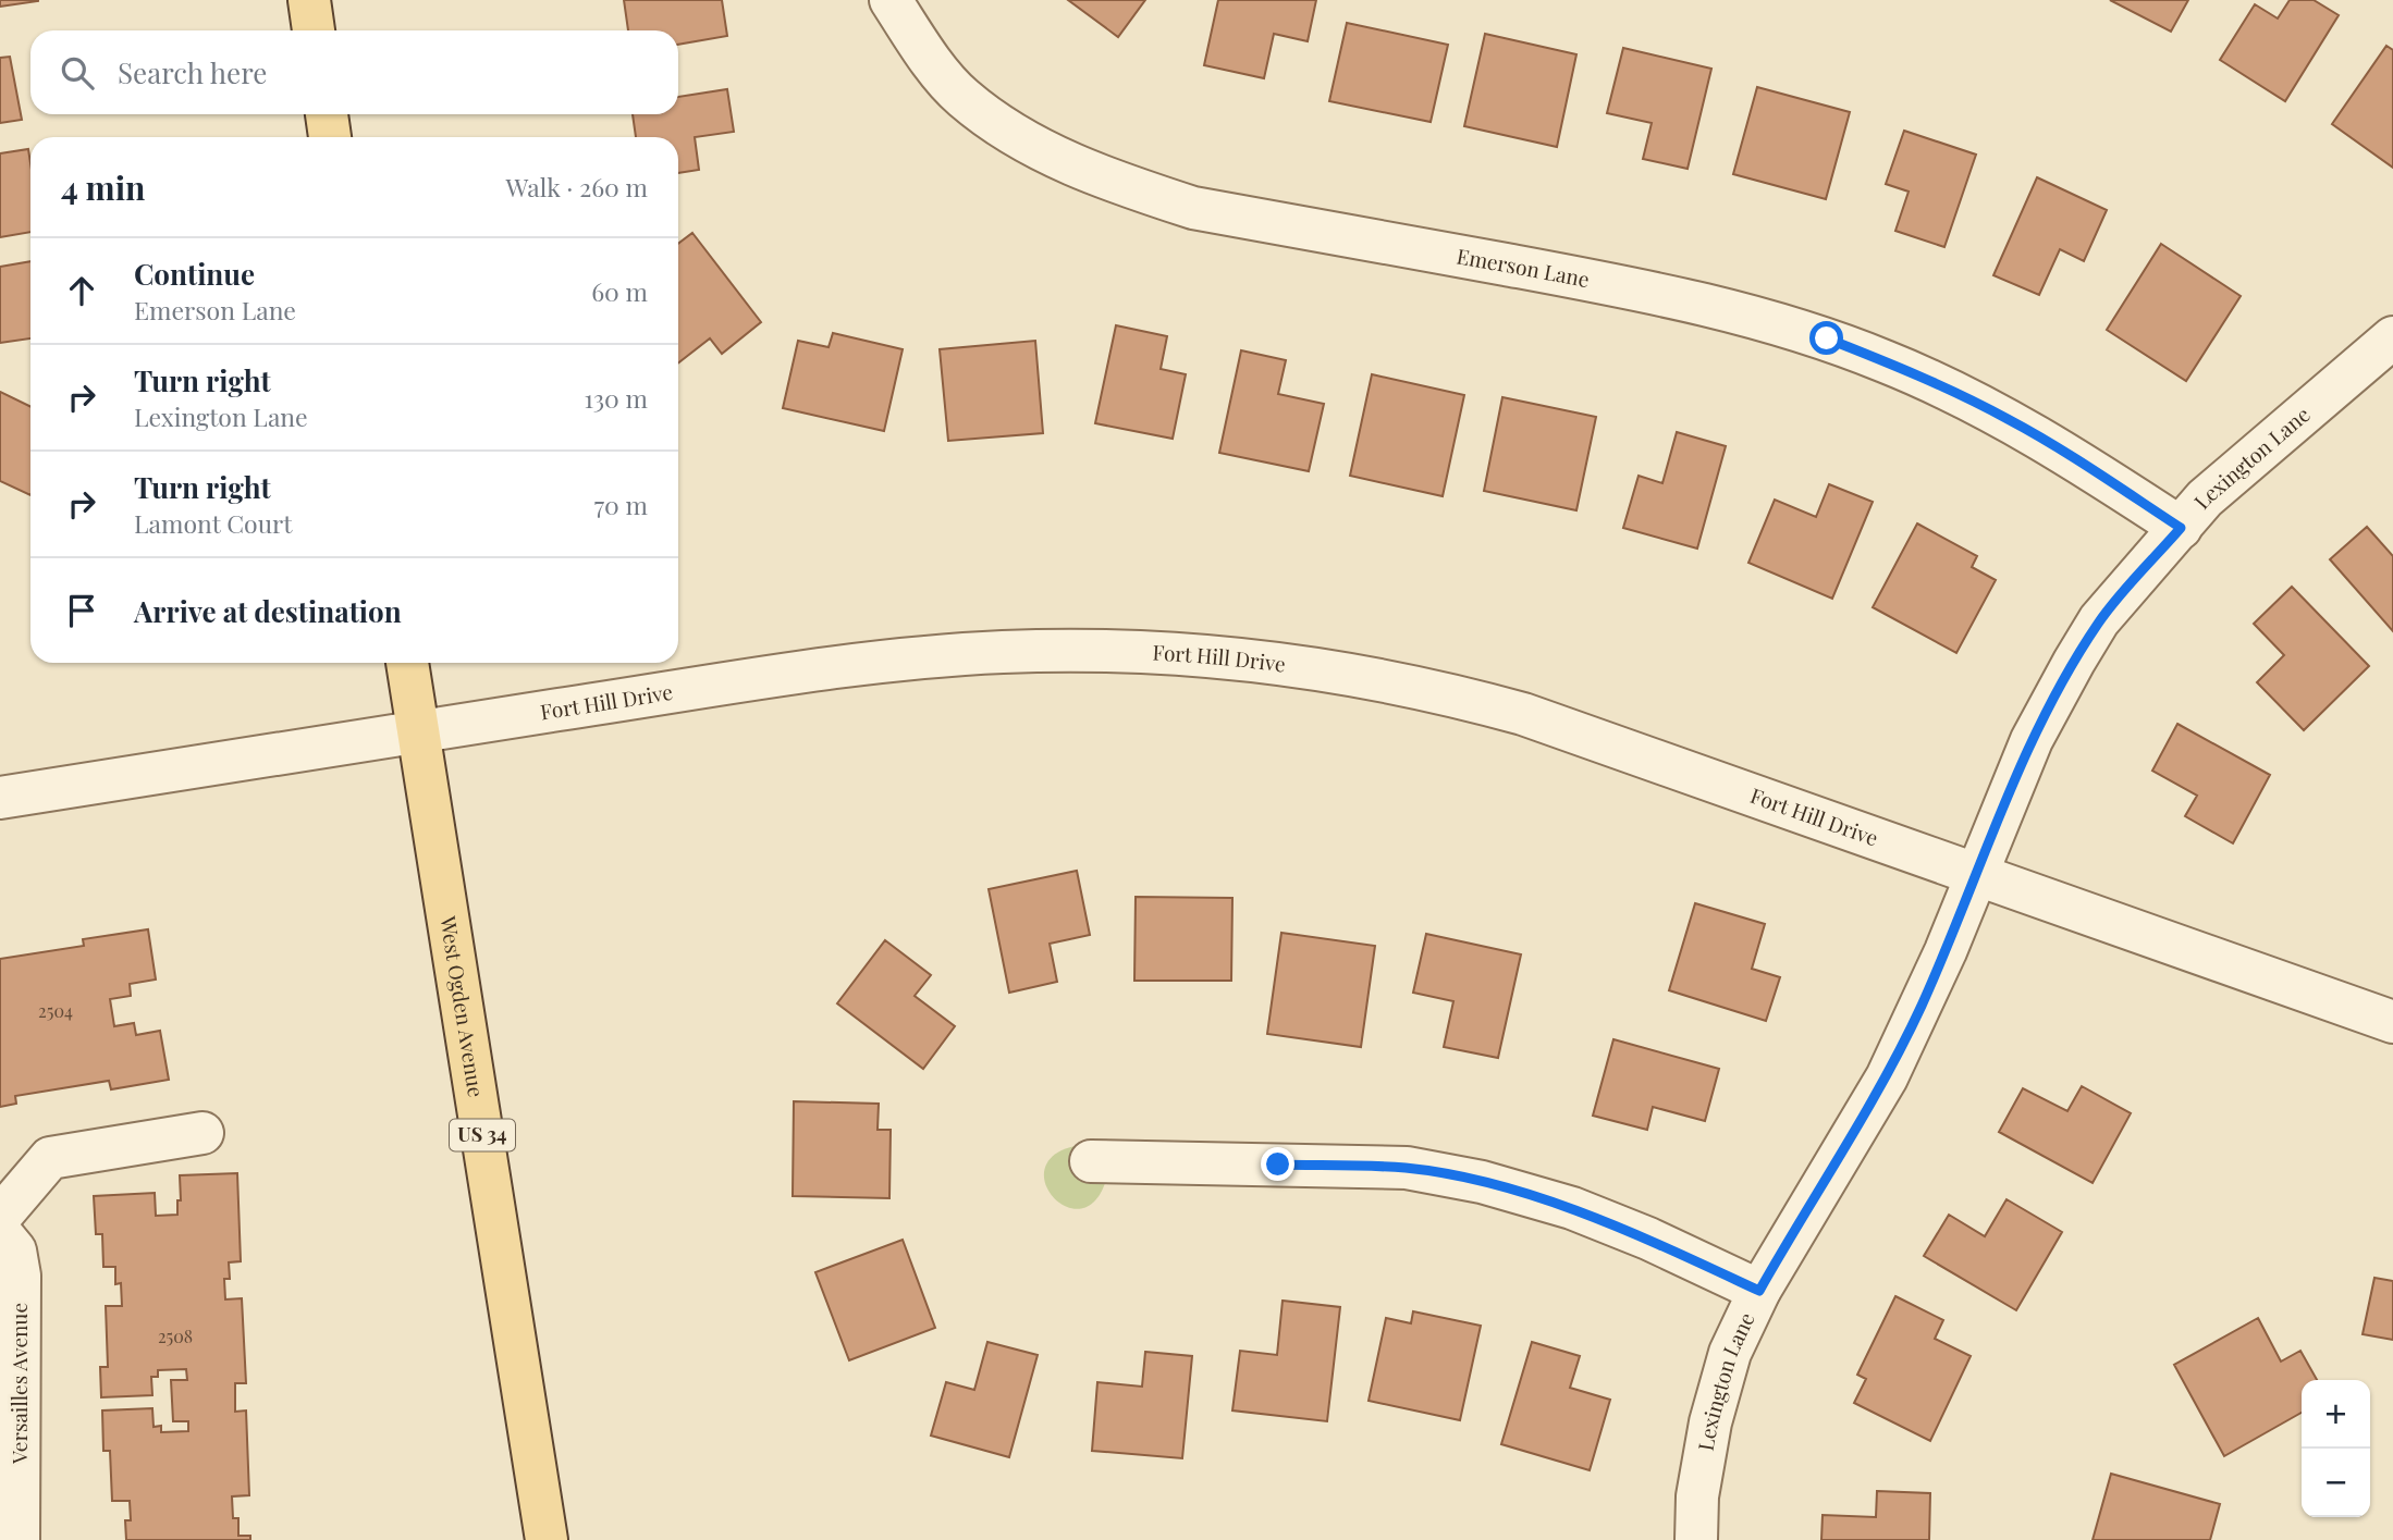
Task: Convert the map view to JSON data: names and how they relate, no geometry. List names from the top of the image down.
{
  "streets": {
    "main road": ["West Ogden Avenue", "US 34"],
    "street": [
      "Emerson Lane",
      "Lexington Lane",
      "Fort Hill Drive",
      "Versailles Avenue"
    ]
  },
  "crossings": [
    ["Emerson Lane", "Lexington Lane"],
    ["Lexington Lane", "Fort Hill Drive"],
    ["Fort Hill Drive", "West Ogden Avenue"]
  ],
  "house_numbers": ["2504", "2508"],
  "page": {
    "search": "Search here",
    "heading": ["4 min", "Walk · 260 m"],
    "list": [
      ["Continue", "Emerson Lane", "60 m"],
      ["Turn right", "Lexington Lane", "130 m"],
      ["Turn right", "Lamont Court", "70 m"],
      "Arrive at destination"
    ],
    "map_buttons": ["+", "−"]
  }
}
